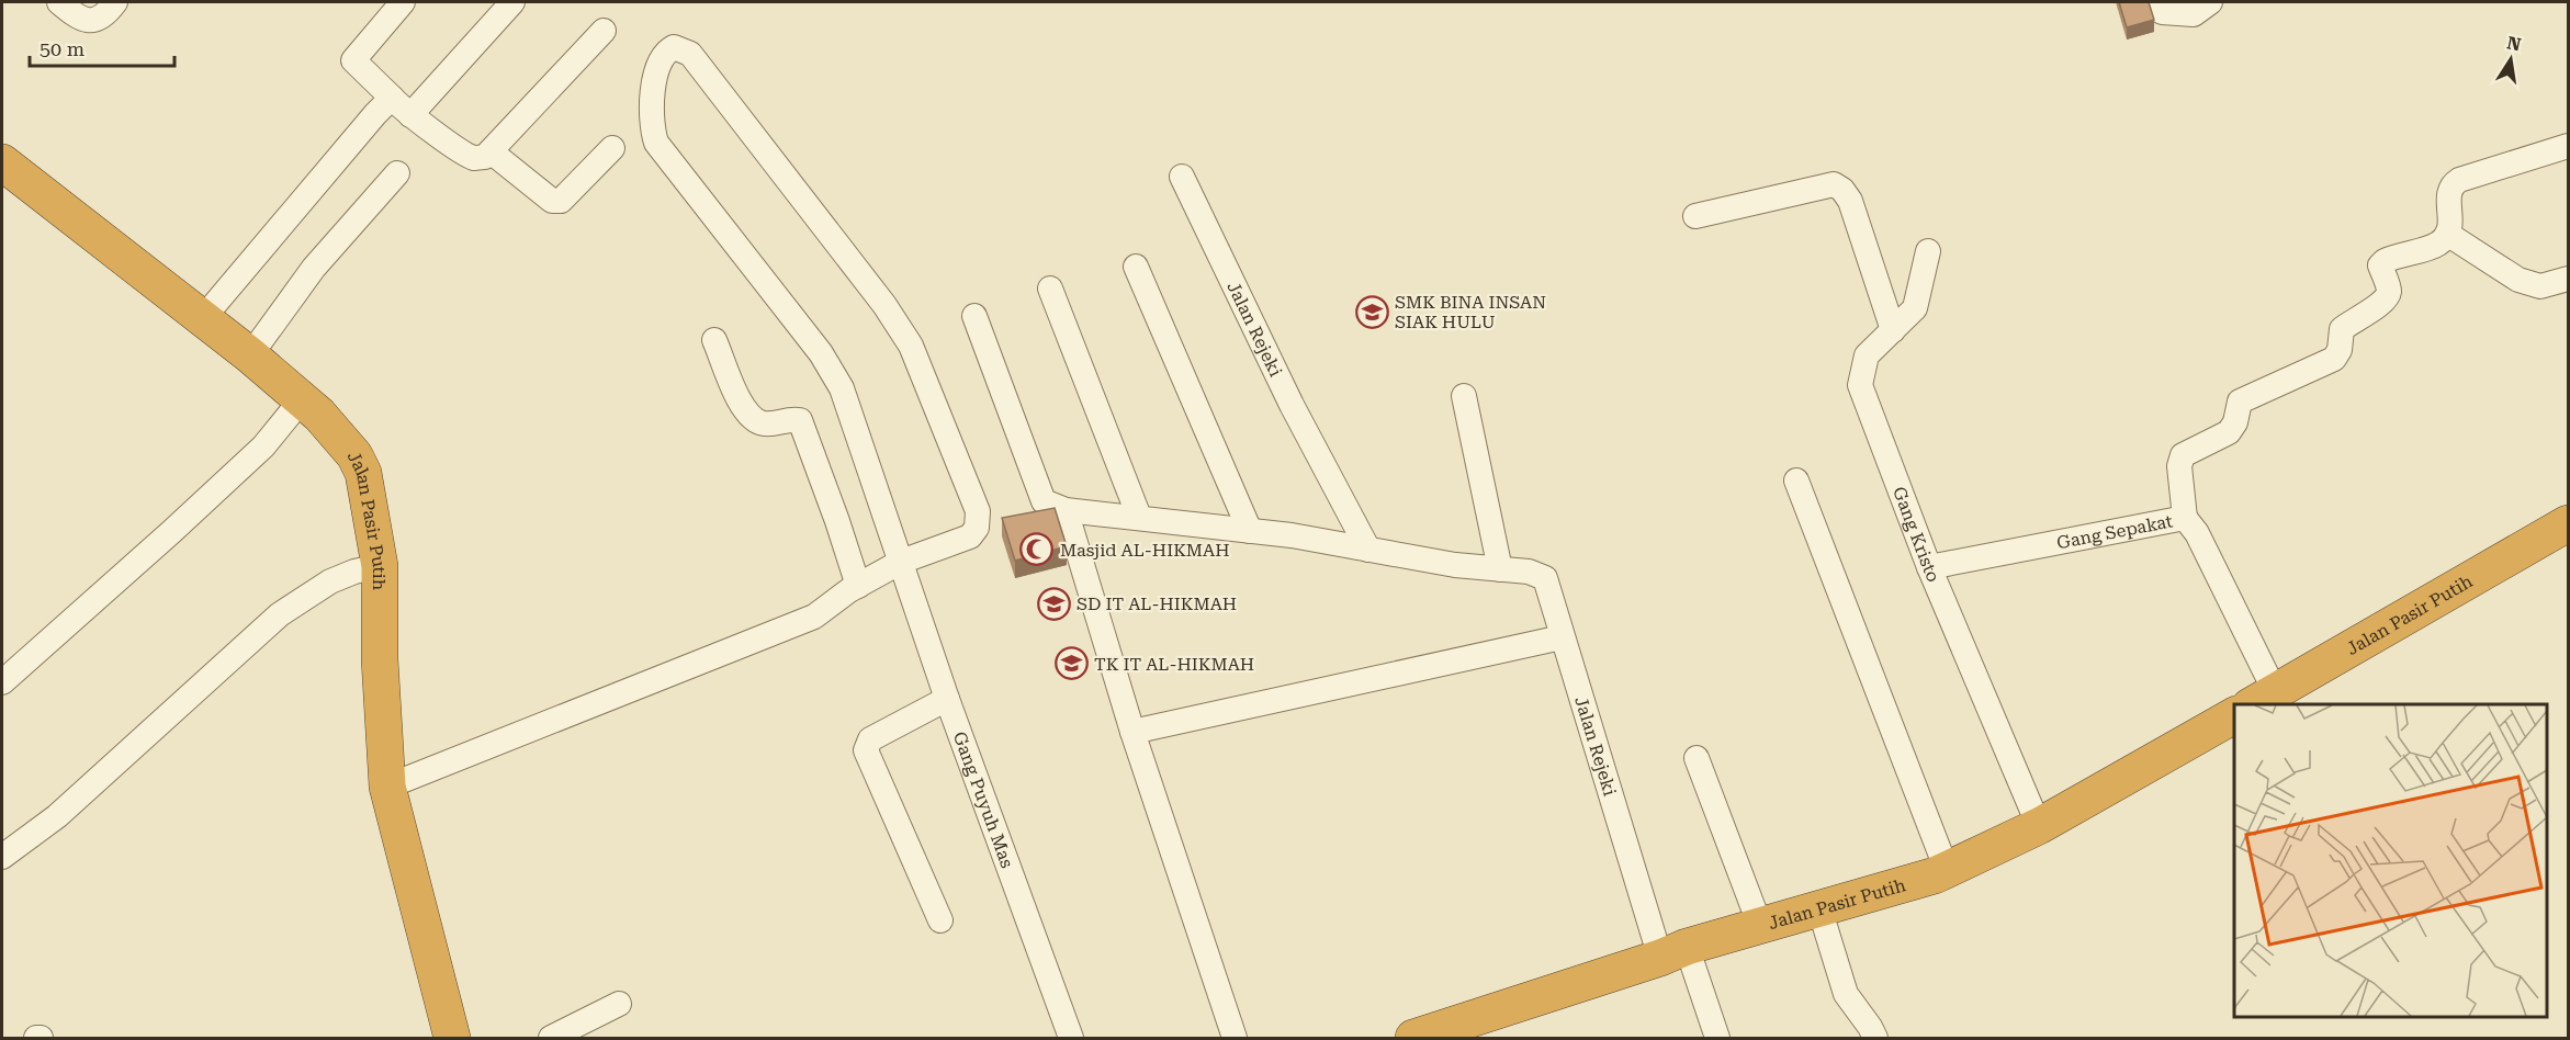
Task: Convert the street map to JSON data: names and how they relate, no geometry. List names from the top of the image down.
{
  "streets": {
    "highway": ["Jalan Pasir Putih"],
    "street": [
      "Jalan Rejeki",
      "Gang Sepakat",
      "Gang Kristo",
      "Gang Puyuh Mas"
    ]
  },
  "crossings": [
    ["Jalan Rejeki", "Jalan Pasir Putih"],
    ["Jalan Pasir Putih", "Gang Sepakat"],
    ["Jalan Pasir Putih", "Gang Kristo"],
    ["Gang Sepakat", "Gang Kristo"]
  ],
  "places": {
    "school or university": ["SMK BINA INSAN SIAK HULU", "SD IT AL-HIKMAH", "TK IT AL-HIKMAH"],
    "mosque": ["Masjid AL-HIKMAH"]
  },
  "scale_bar": "50 m",
  "north": "top"
}
